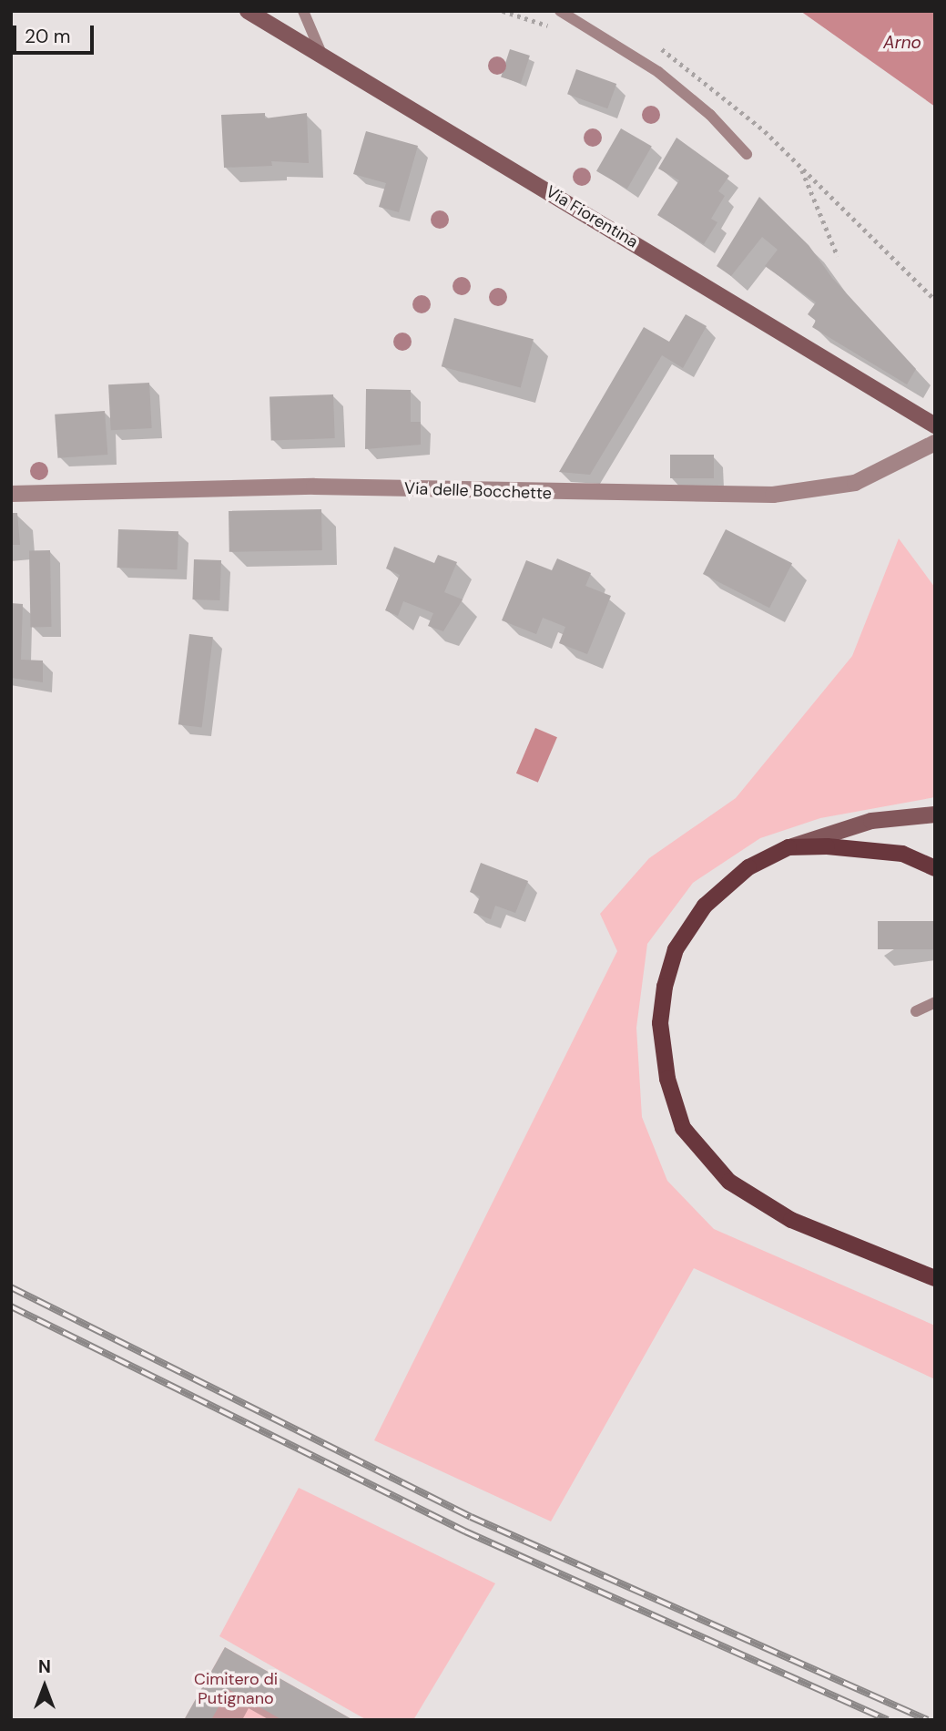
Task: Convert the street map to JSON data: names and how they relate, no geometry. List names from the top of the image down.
{
  "streets": {
    "main road": ["Via Fiorentina"],
    "street": ["Via delle Bocchette"]
  },
  "water": ["Arno"],
  "parks": ["Cimitero di Putignano"],
  "scale_bar": "20 m",
  "north": "top"
}
